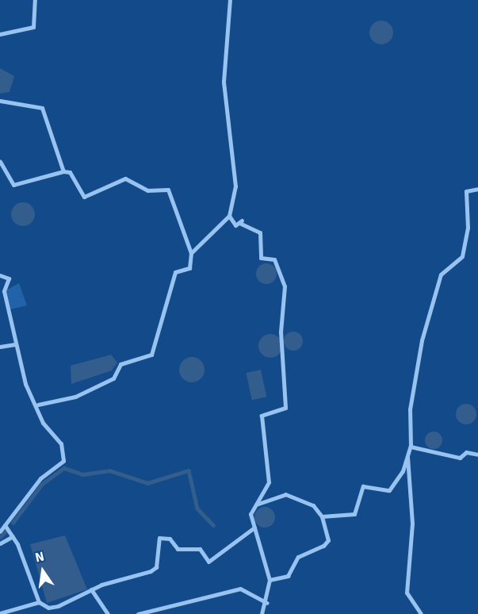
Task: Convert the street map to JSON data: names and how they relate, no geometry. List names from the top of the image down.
{
  "north": "top"
}
